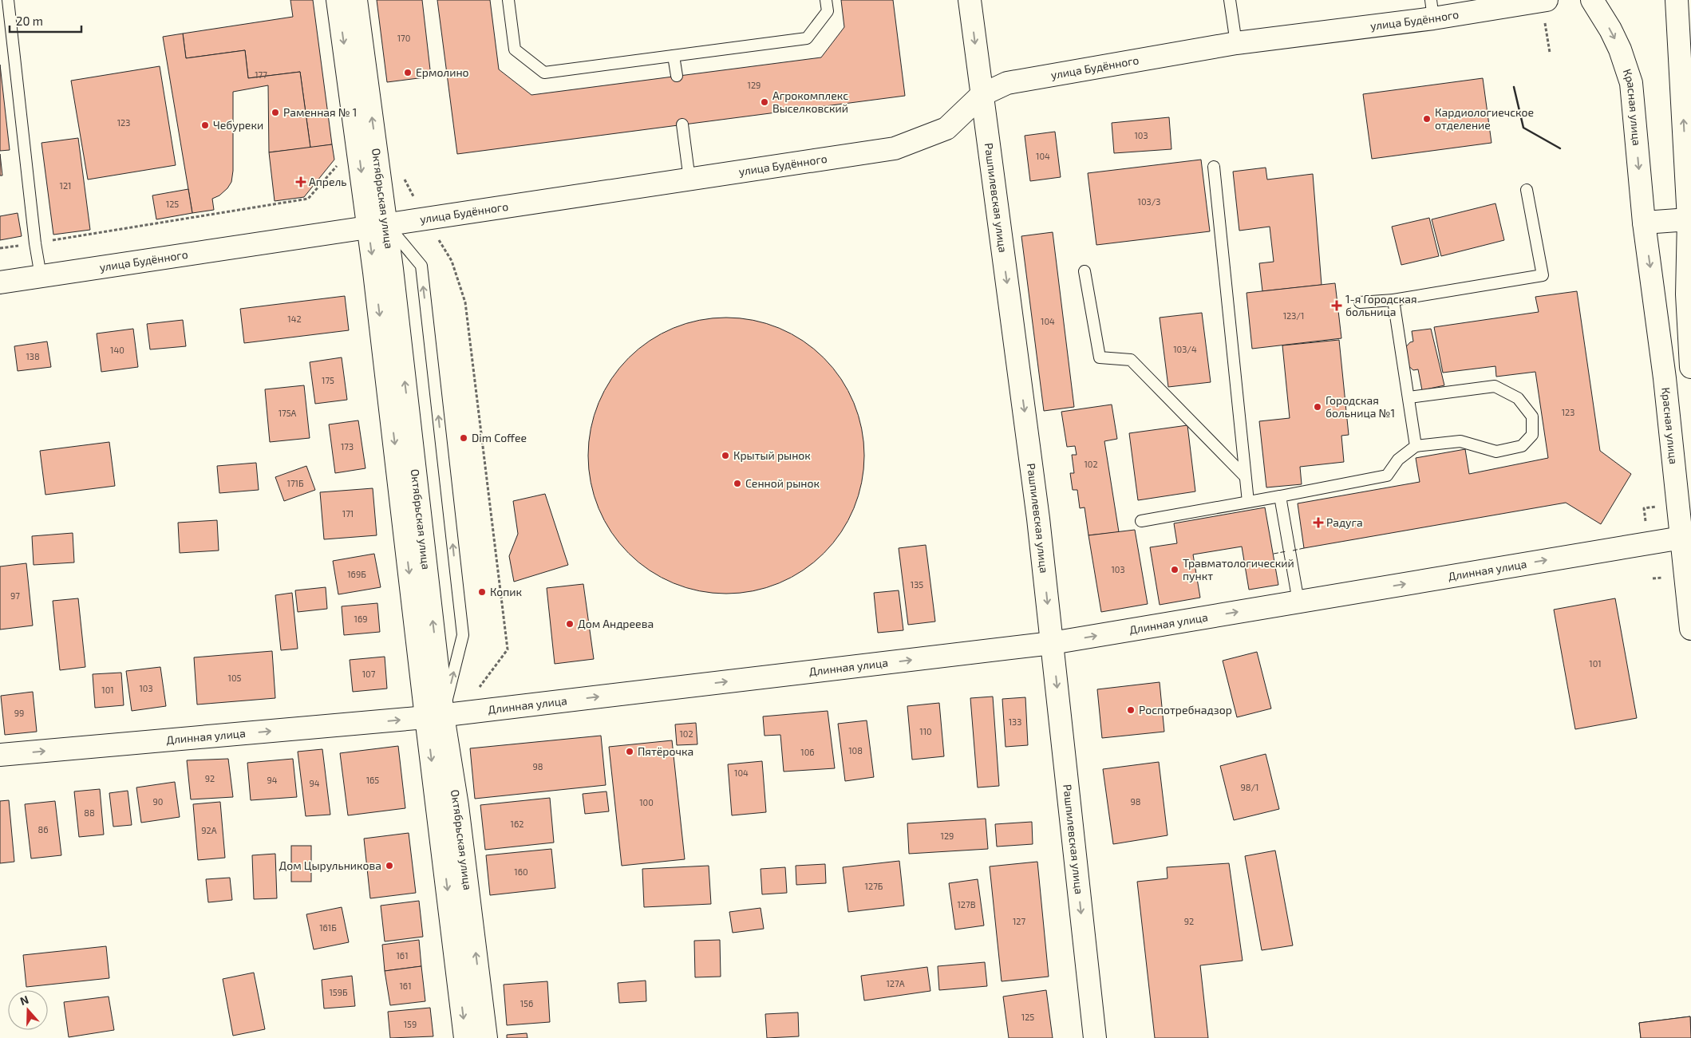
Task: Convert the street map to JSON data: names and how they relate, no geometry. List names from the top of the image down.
{
  "streets": {
    "street": [
      "улица Будённого",
      "Красная улица",
      "Октябрьская улица",
      "Рашпилевская улица",
      "Длинная улица"
    ]
  },
  "crossings": [
    ["улица Будённого", "Октябрьская улица"],
    ["улица Будённого", "Рашпилевская улица"],
    ["Красная улица", "Длинная улица"],
    ["Октябрьская улица", "Длинная улица"],
    ["Рашпилевская улица", "Длинная улица"]
  ],
  "one_way": ["Рашпилевская улица", "Длинная улица"],
  "places": {
    "other": [
      "Ермолино",
      "Агрокомплекс Выселковский",
      "Раменная № 1",
      "Кардиологиечское отделение",
      "Чебуреки",
      "Городская больница №1",
      "Dim Coffee",
      "Крытый рынок",
      "Сенной рынок",
      "Травматологический пункт",
      "Копик",
      "Дом Андреева",
      "Роспотребнадзор",
      "Пятёрочка",
      "Дом Цырульникова"
    ],
    "health": ["Апрель", "1-я Городская больница", "Радуга"]
  },
  "house_numbers": [
    "170",
    "177",
    "129",
    "123",
    "103",
    "104",
    "121",
    "103/3",
    "125",
    "123/1",
    "142",
    "104",
    "103/4",
    "140",
    "138",
    "175",
    "123",
    "175А",
    "173",
    "102",
    "171Б",
    "171",
    "103",
    "169Б",
    "135",
    "97",
    "169",
    "101",
    "107",
    "105",
    "103",
    "101",
    "99",
    "133",
    "110",
    "102",
    "108",
    "106",
    "98",
    "104",
    "92",
    "94",
    "165",
    "94",
    "98/1",
    "90",
    "98",
    "100",
    "88",
    "162",
    "86",
    "92А",
    "129",
    "160",
    "127Б",
    "127В",
    "127",
    "92",
    "161Б",
    "161",
    "127А",
    "161",
    "159Б",
    "156",
    "125",
    "159"
  ],
  "scale_bar": "20 m",
  "north": "top"
}
